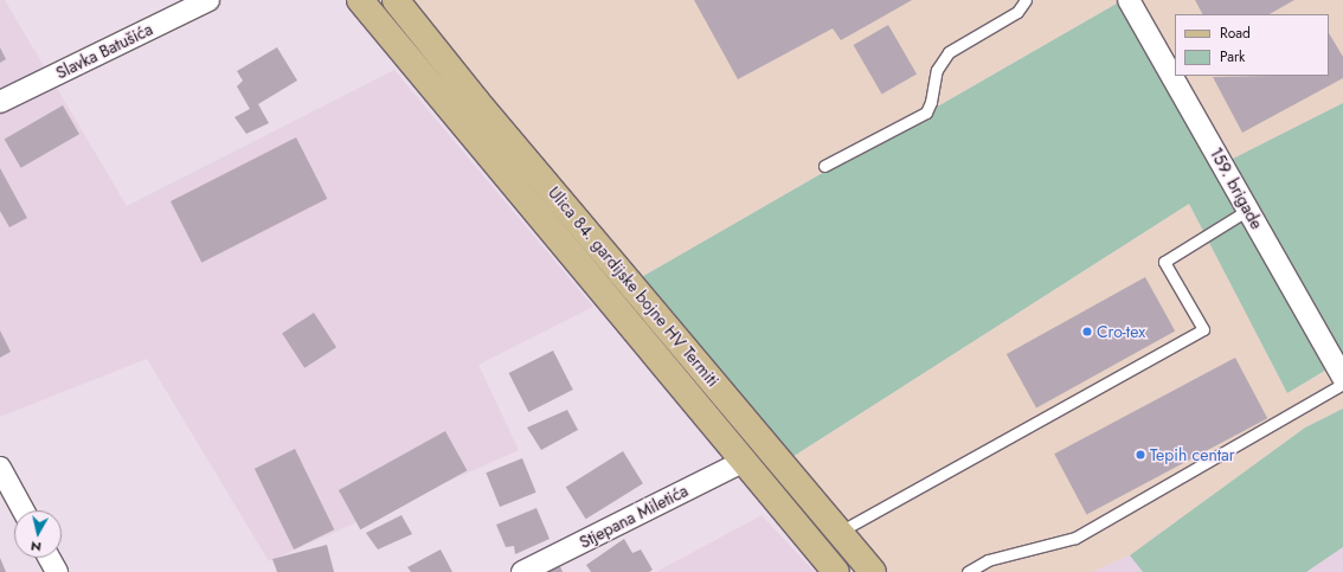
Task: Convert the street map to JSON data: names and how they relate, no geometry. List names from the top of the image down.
{
  "streets": {
    "main road": ["Ulica 84. gardijske bojne HV Termiti"],
    "street": ["Slavka Batušića", "159. brigade", "Stjepana Miletića"]
  },
  "crossings": [
    ["Ulica 84. gardijske bojne HV Termiti", "Stjepana Miletića"]
  ],
  "places": ["Cro-tex", "Tepih centar"],
  "legend": ["Road", "Park"],
  "north": "bottom"
}
